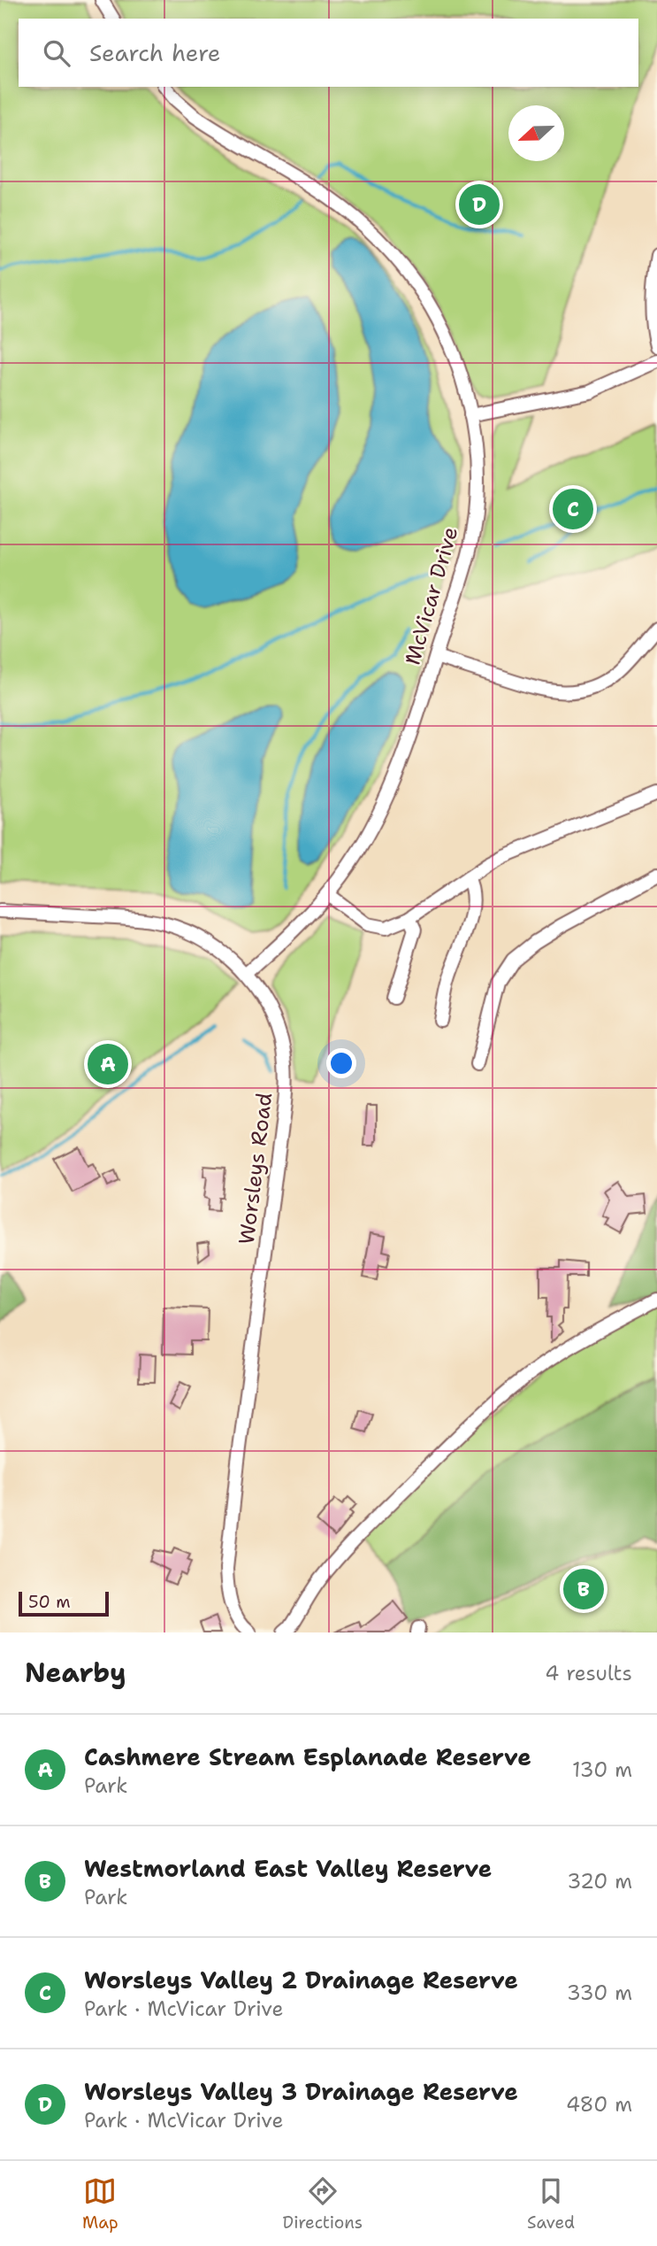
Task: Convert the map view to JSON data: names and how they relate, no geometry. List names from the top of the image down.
{
  "streets": {
    "street": ["McVicar Drive", "Worsleys Road"]
  },
  "crossings": [
    ["McVicar Drive", "Worsleys Road"]
  ],
  "scale_bar": "50 m",
  "north": "left",
  "page": {
    "search": "Search here",
    "pins": [
      "D",
      "C",
      "A",
      "B"
    ],
    "scale": "50 m",
    "heading": ["Nearby", "4 results"],
    "list": [
      {
        "mark": "A",
        "name": "Cashmere Stream Esplanade Reserve",
        "note": "Park",
        "value": "130 m"
      },
      {
        "mark": "B",
        "name": "Westmorland East Valley Reserve",
        "note": "Park",
        "value": "320 m"
      },
      {
        "mark": "C",
        "name": "Worsleys Valley 2 Drainage Reserve",
        "note": "Park · McVicar Drive",
        "value": "330 m"
      },
      {
        "mark": "D",
        "name": "Worsleys Valley 3 Drainage Reserve",
        "note": "Park · McVicar Drive",
        "value": "480 m"
      }
    ],
    "nav": ["Map", "Directions", "Saved"]
  }
}
